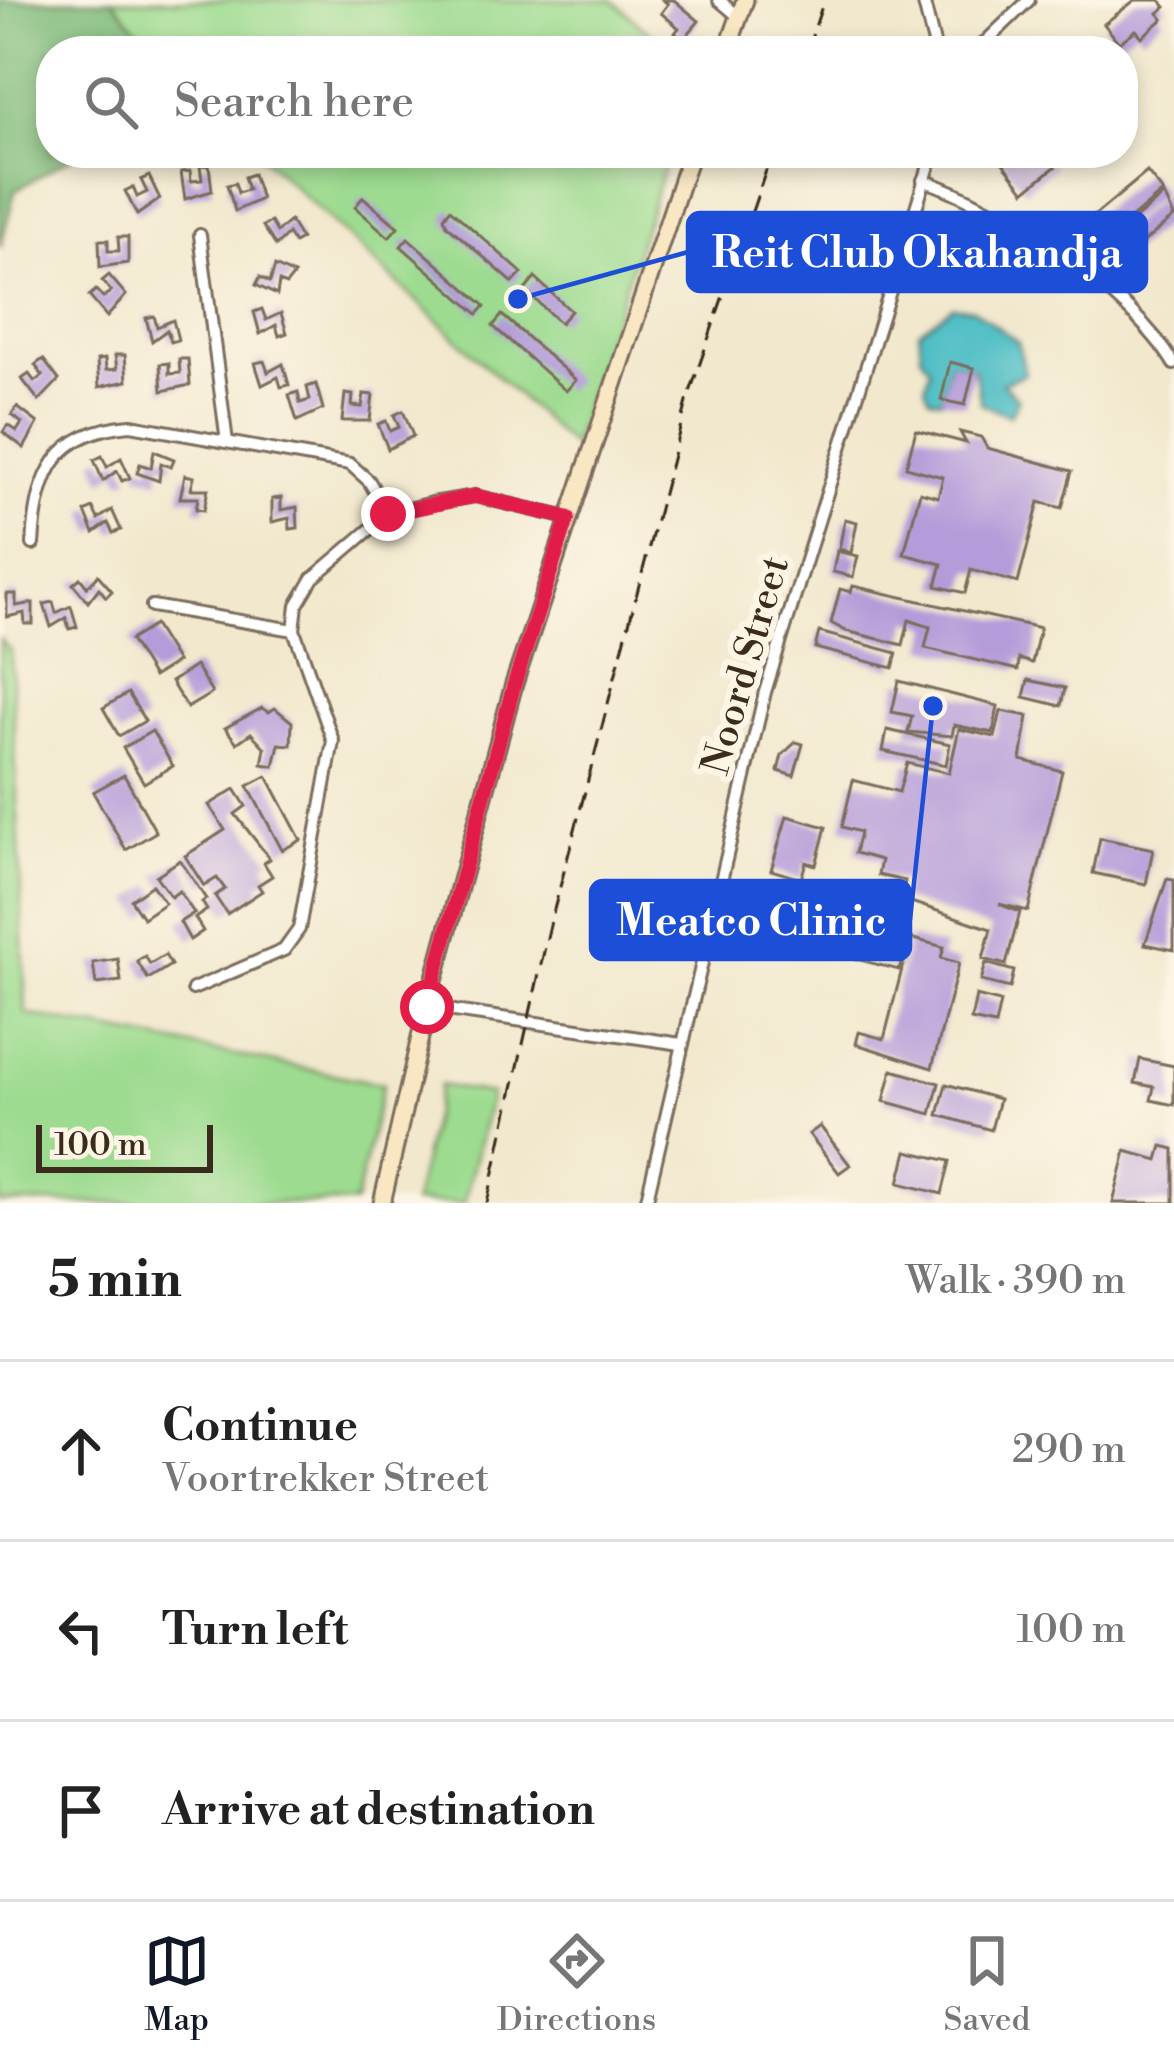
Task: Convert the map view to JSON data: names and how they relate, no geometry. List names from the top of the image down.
{
  "streets": {
    "street": ["Noord Street"]
  },
  "places": ["Reit Club Okahandja", "Meatco Clinic"],
  "scale_bar": "100 m",
  "page": {
    "search": "Search here",
    "scale": "100 m",
    "heading": ["5 min", "Walk · 390 m"],
    "list": [
      ["Continue", "Voortrekker Street", "290 m"],
      ["Turn left", "100 m"],
      "Arrive at destination"
    ],
    "nav": ["Map", "Directions", "Saved"]
  }
}
